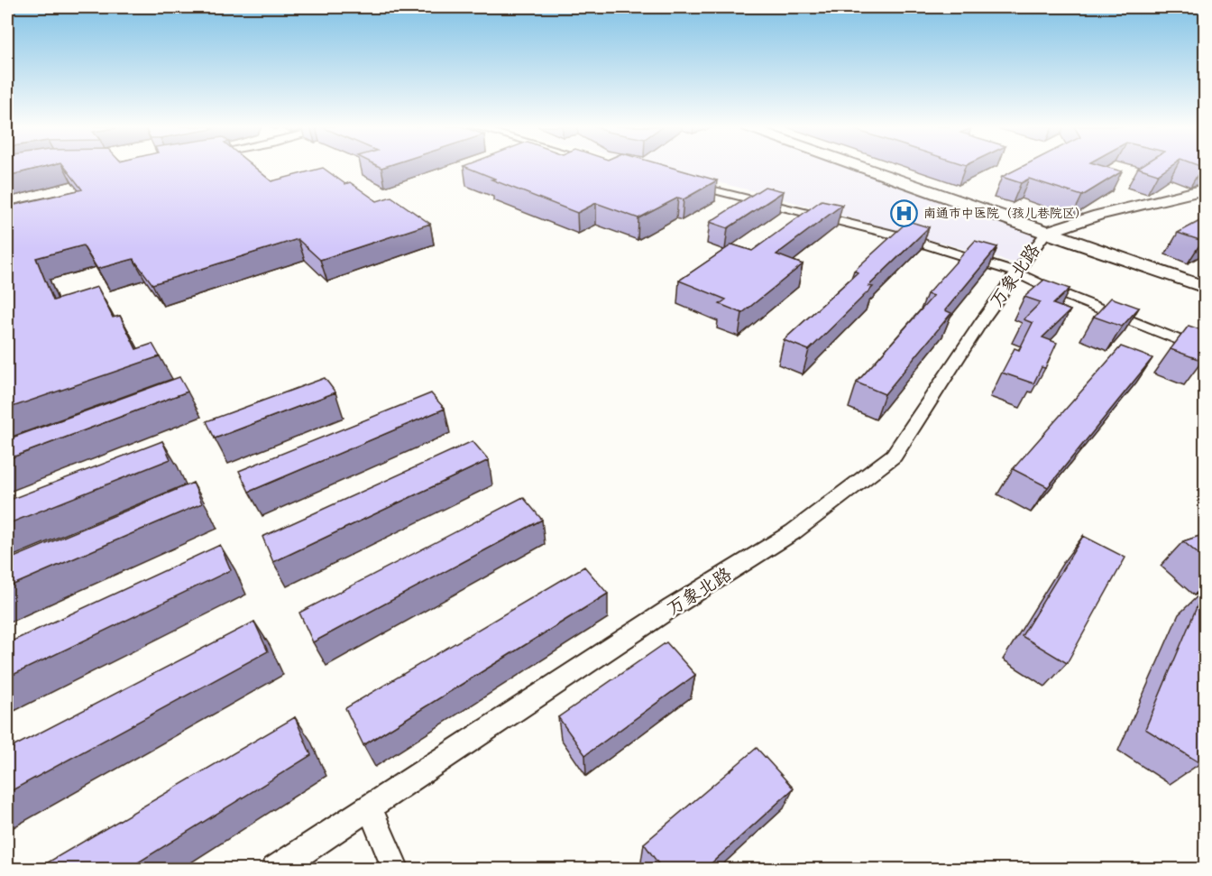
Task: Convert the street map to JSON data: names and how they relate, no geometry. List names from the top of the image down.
{
  "streets": {
    "street": ["万象北路"]
  },
  "places": {
    "hospital": ["南通市中医院（孩儿巷院区）"]
  }
}
